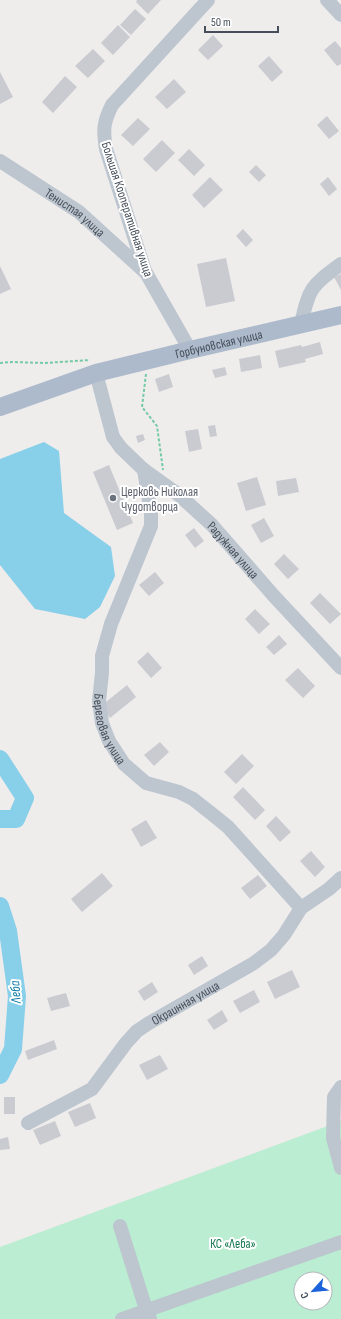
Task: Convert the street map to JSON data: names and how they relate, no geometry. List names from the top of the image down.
{
  "streets": {
    "main road": ["Горбуновская улица"],
    "street": [
      "Большая Кооперативная улица",
      "Тенистая улица",
      "Радужная улица",
      "Береговая улица",
      "Окраинная улица"
    ]
  },
  "crossings": [
    ["Большая Кооперативная улица", "Тенистая улица"],
    ["Большая Кооперативная улица", "Горбуновская улица"],
    ["Горбуновская улица", "Радужная улица"],
    ["Радужная улица", "Береговая улица"],
    ["Береговая улица", "Окраинная улица"]
  ],
  "water": ["Леба"],
  "parks": ["КС «Леба»"],
  "places": ["Церковь Николая Чудотворца"],
  "scale_bar": "50 m",
  "north": "bottom left"
}
